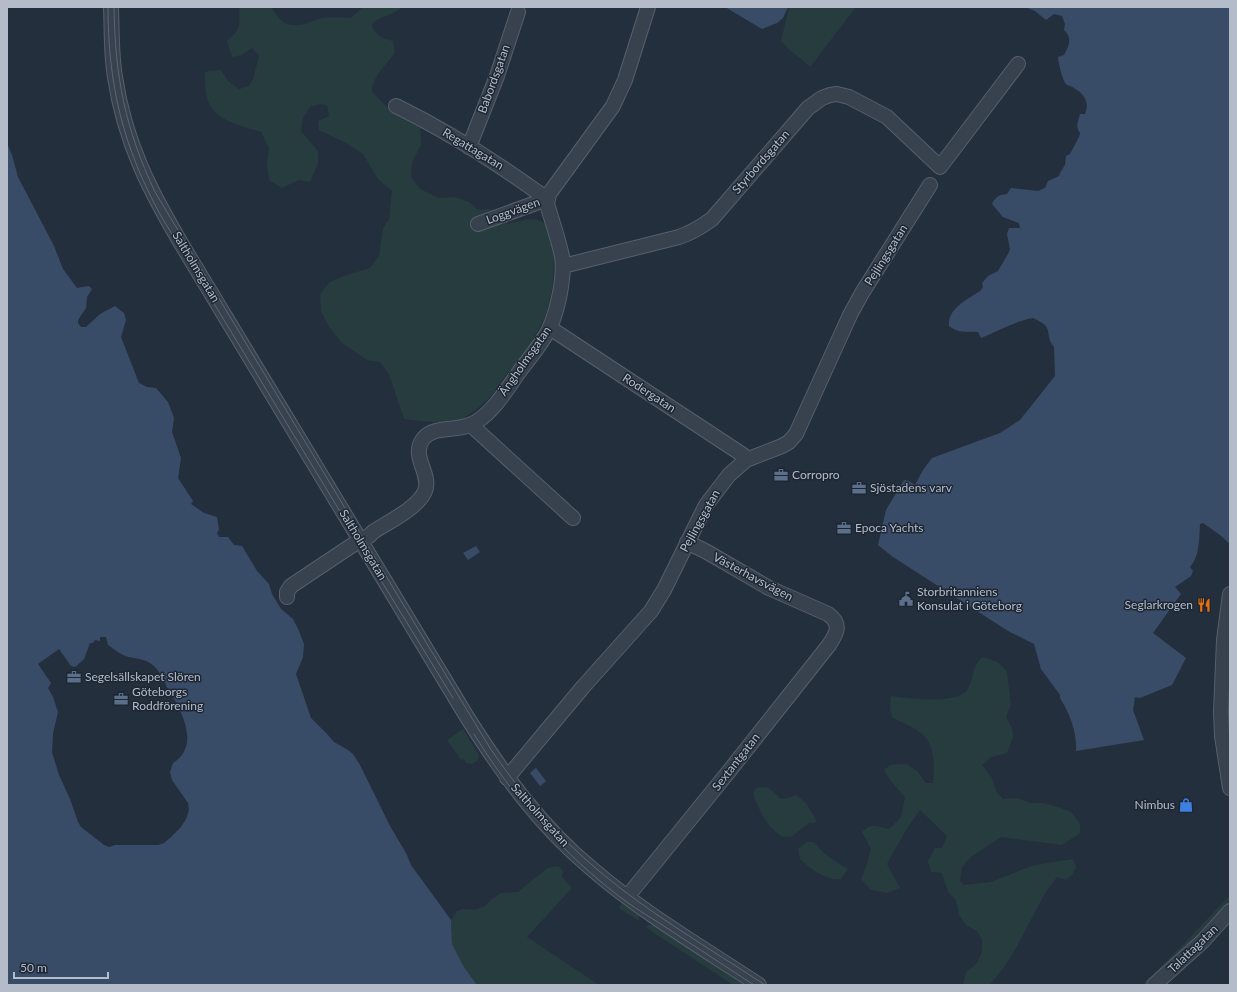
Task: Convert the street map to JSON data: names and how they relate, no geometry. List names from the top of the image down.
{
  "streets": {
    "street": [
      "Babordsgatan",
      "Regattagatan",
      "Styrbordsgatan",
      "Loggvägen",
      "Pejlingsgatan",
      "Saltholmsgatan",
      "Ängholmsgatan",
      "Rodergatan",
      "Västerhavsvägen",
      "Sextantgatan",
      "Talattagatan"
    ]
  },
  "crossings": [
    ["Babordsgatan", "Regattagatan"],
    ["Regattagatan", "Loggvägen"],
    ["Regattagatan", "Ängholmsgatan"],
    ["Styrbordsgatan", "Ängholmsgatan"],
    ["Loggvägen", "Ängholmsgatan"],
    ["Pejlingsgatan", "Saltholmsgatan"],
    ["Pejlingsgatan", "Rodergatan"],
    ["Pejlingsgatan", "Västerhavsvägen"],
    ["Saltholmsgatan", "Ängholmsgatan"],
    ["Saltholmsgatan", "Sextantgatan"],
    ["Ängholmsgatan", "Rodergatan"],
    ["Västerhavsvägen", "Sextantgatan"]
  ],
  "places": {
    "office": [
      "Corropro",
      "Sjöstadens varv",
      "Epoca Yachts",
      "Segelsällskapet Slören",
      "Göteborgs Roddförening"
    ],
    "public building": ["Storbritanniens Konsulat i Göteborg"],
    "restaurant": ["Seglarkrogen"],
    "shop": ["Nimbus"]
  },
  "scale_bar": "50 m"
}
